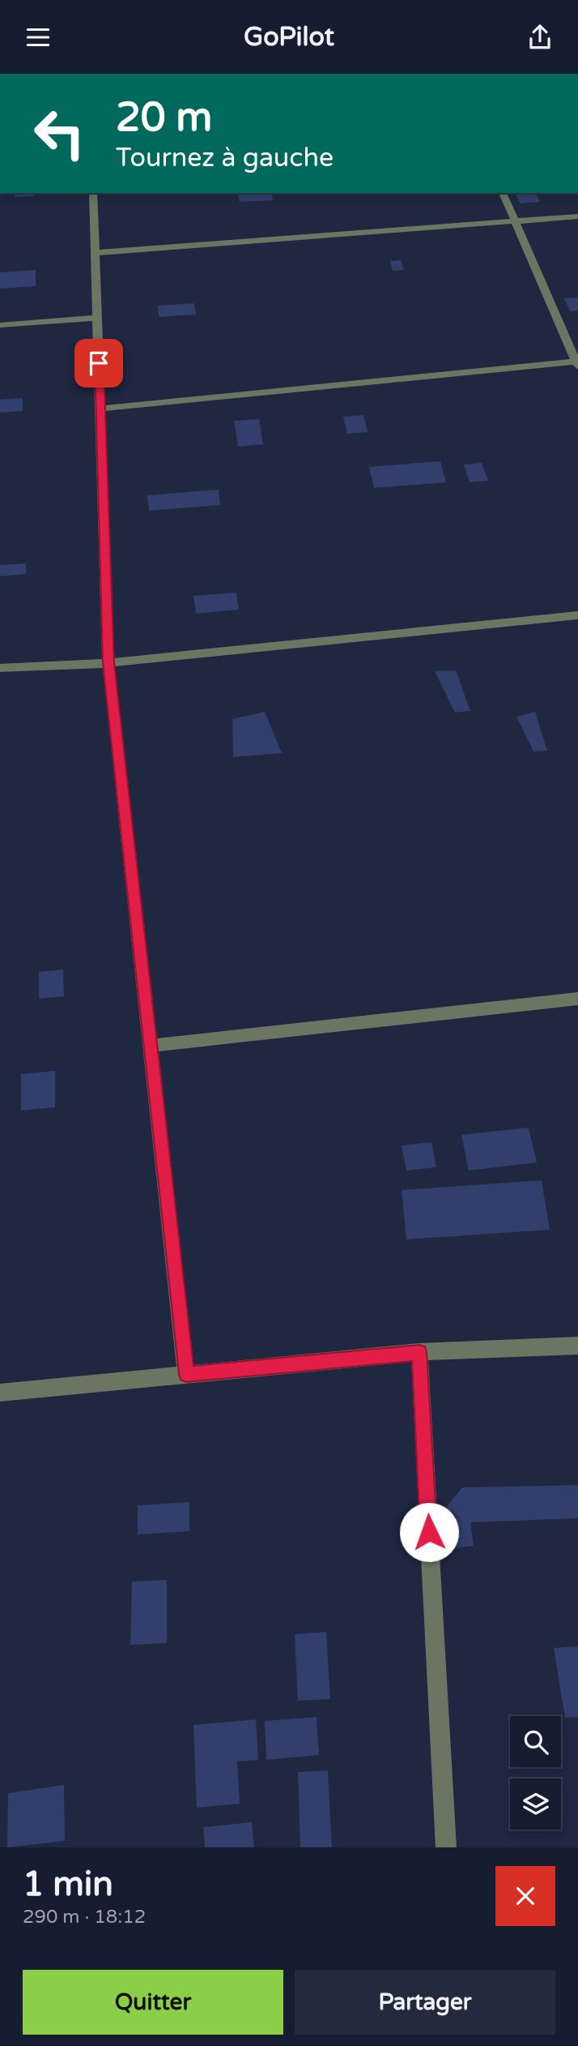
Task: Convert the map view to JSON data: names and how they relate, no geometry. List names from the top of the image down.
{
  "page": {
    "header": "GoPilot",
    "turn": ["20 m", "Tournez à gauche"],
    "heading": ["1 min", "290 m · 18:12"],
    "buttons": ["Quitter", "Partager"]
  }
}
